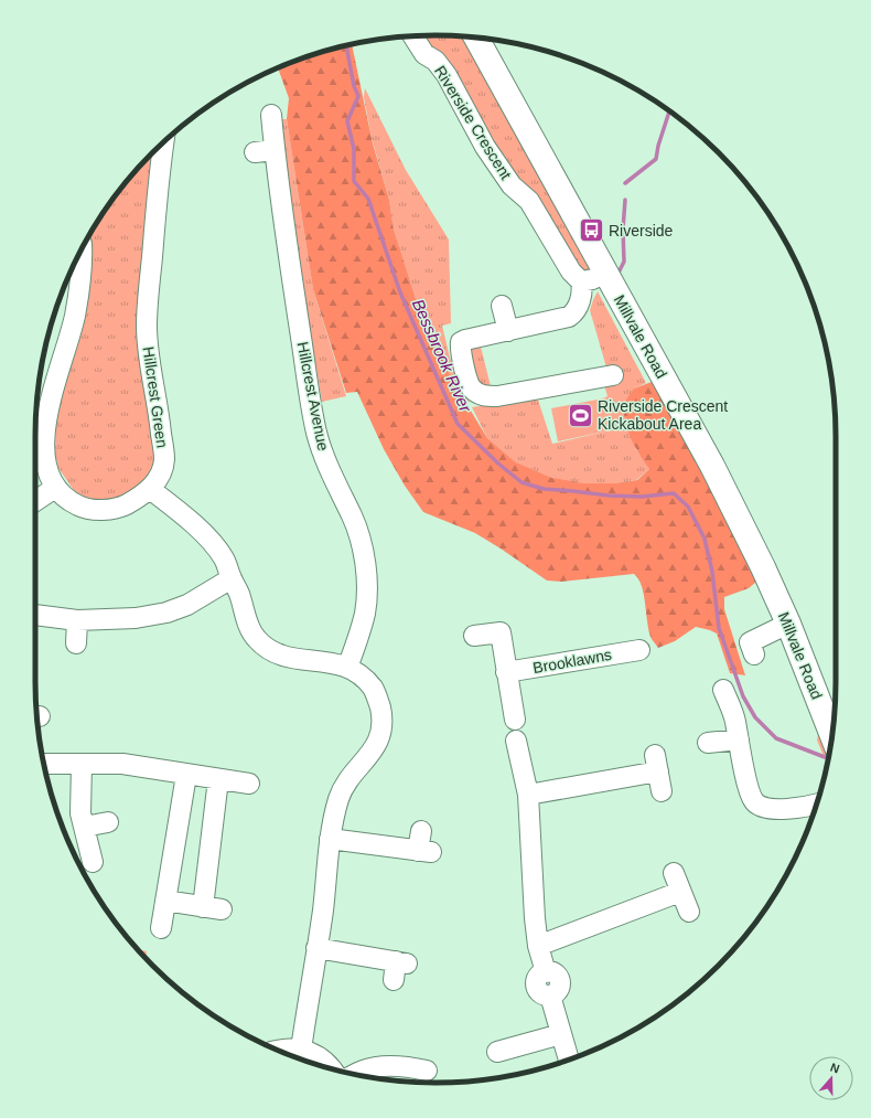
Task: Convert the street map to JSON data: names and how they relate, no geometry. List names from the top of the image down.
{
  "streets": {
    "main road": ["Millvale Road"],
    "street": [
      "Riverside Crescent",
      "Hillcrest Avenue",
      "Hillcrest Green",
      "Brooklawns"
    ]
  },
  "water": ["Bessbrook River"],
  "places": {
    "bus stop": ["Riverside"],
    "sports": ["Riverside Crescent Kickabout Area"]
  },
  "north": "top"
}
